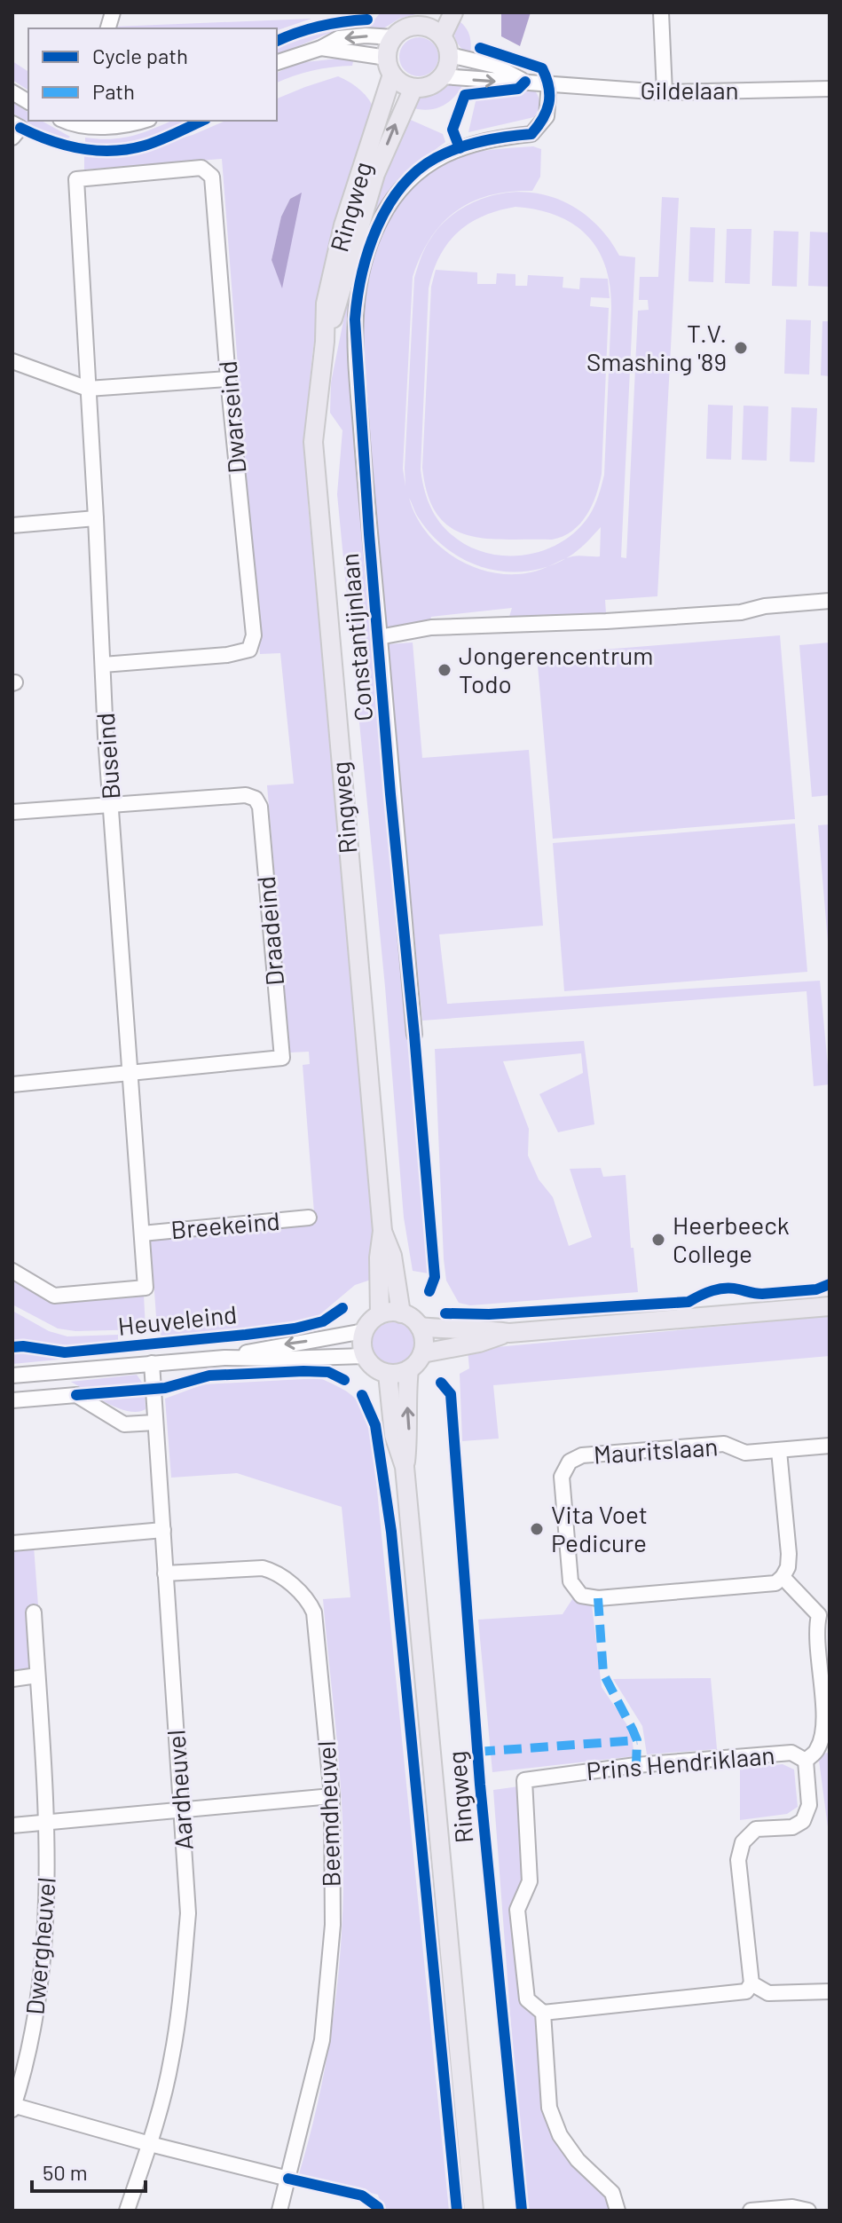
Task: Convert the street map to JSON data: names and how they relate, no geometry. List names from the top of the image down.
{
  "streets": {
    "main road": ["Ringweg"],
    "street": [
      "Gildelaan",
      "Dwarseind",
      "Constantijnlaan",
      "Buseind",
      "Draadeind",
      "Breekeind",
      "Heuveleind",
      "Mauritslaan",
      "Prins Hendriklaan",
      "Aardheuvel",
      "Beemdheuvel",
      "Dwergheuvel"
    ]
  },
  "crossings": [
    ["Gildelaan", "Ringweg"],
    ["Gildelaan", "Constantijnlaan"],
    ["Ringweg", "Heuveleind"],
    ["Dwarseind", "Buseind"],
    ["Buseind", "Draadeind"],
    ["Buseind", "Breekeind"],
    ["Heuveleind", "Aardheuvel"],
    ["Aardheuvel", "Beemdheuvel"]
  ],
  "places": [
    "T.V. Smashing '89",
    "Jongerencentrum Todo",
    "Heerbeeck College",
    "Vita Voet Pedicure"
  ],
  "legend": ["Cycle path", "Path"],
  "scale_bar": "50 m"
}
